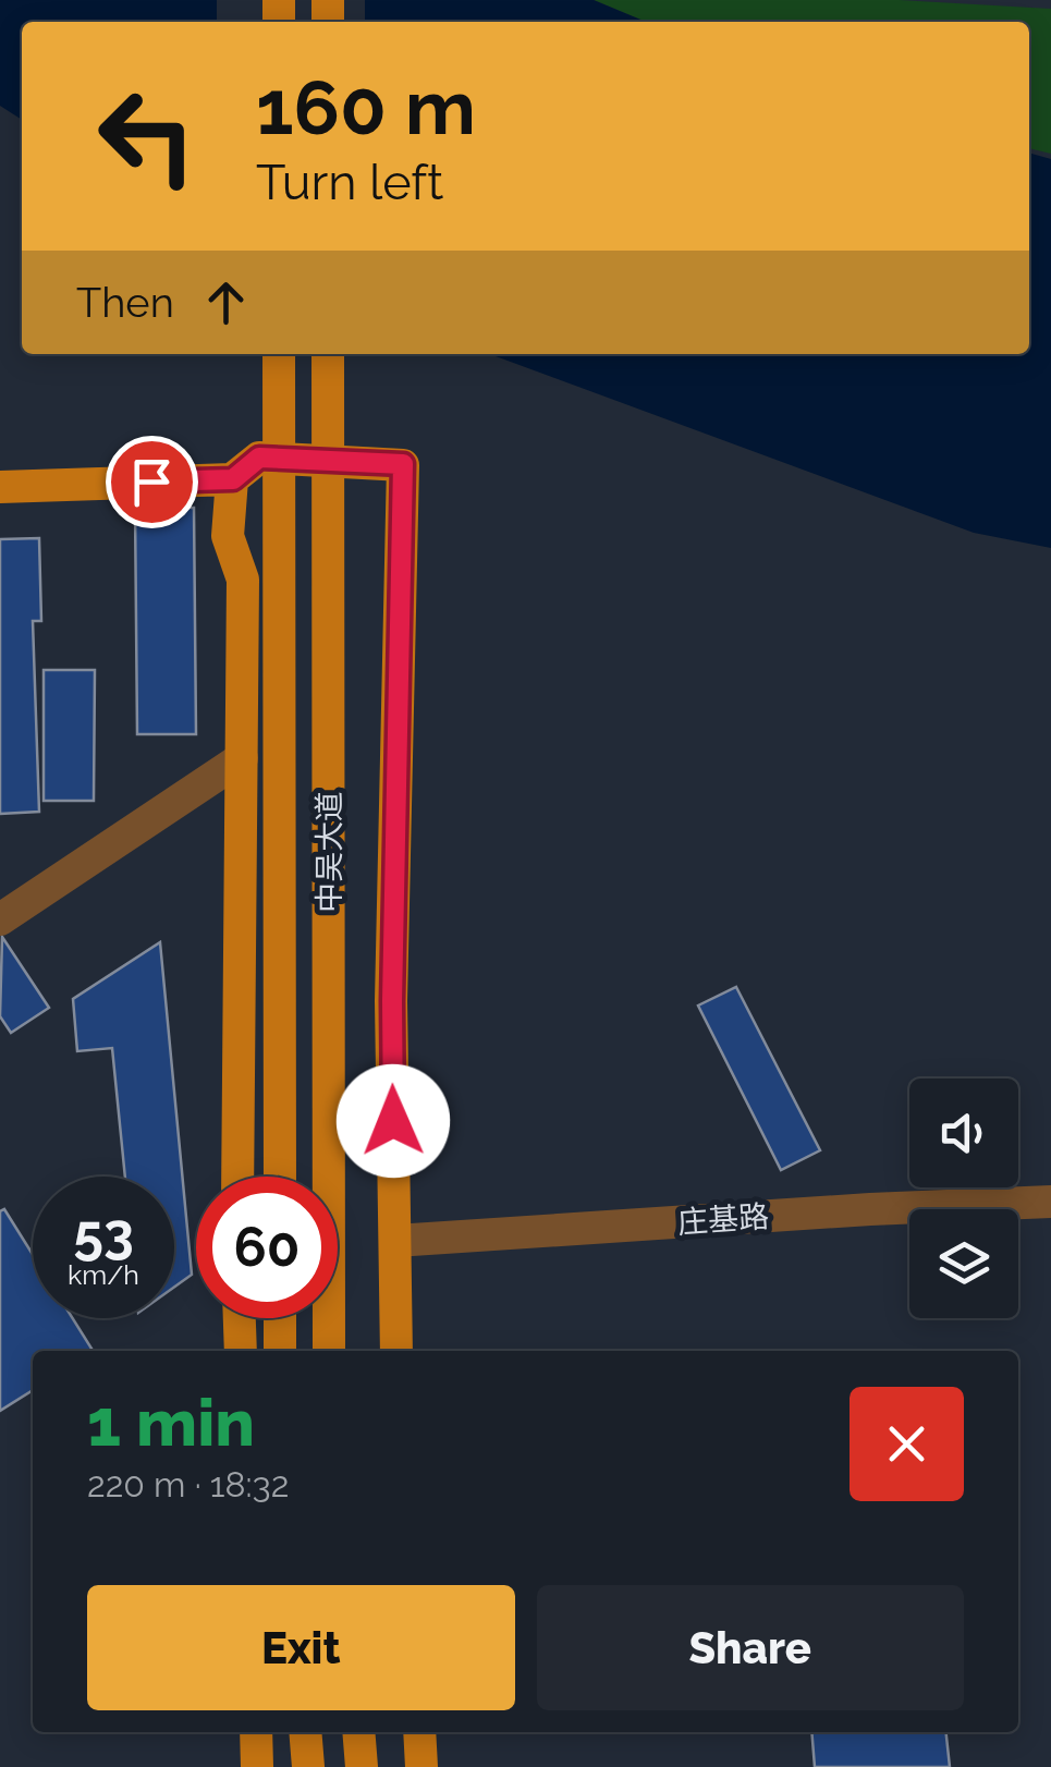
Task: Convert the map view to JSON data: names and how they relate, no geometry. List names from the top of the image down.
{
  "streets": {
    "main road": ["中吴大道"],
    "street": ["庄基路"]
  },
  "page": {
    "turn": ["160 m", "Turn left"],
    "then": "Then",
    "speed": "53 km/h",
    "limit": "60",
    "heading": ["1 min", "220 m · 18:32"],
    "buttons": ["Exit", "Share"]
  }
}
